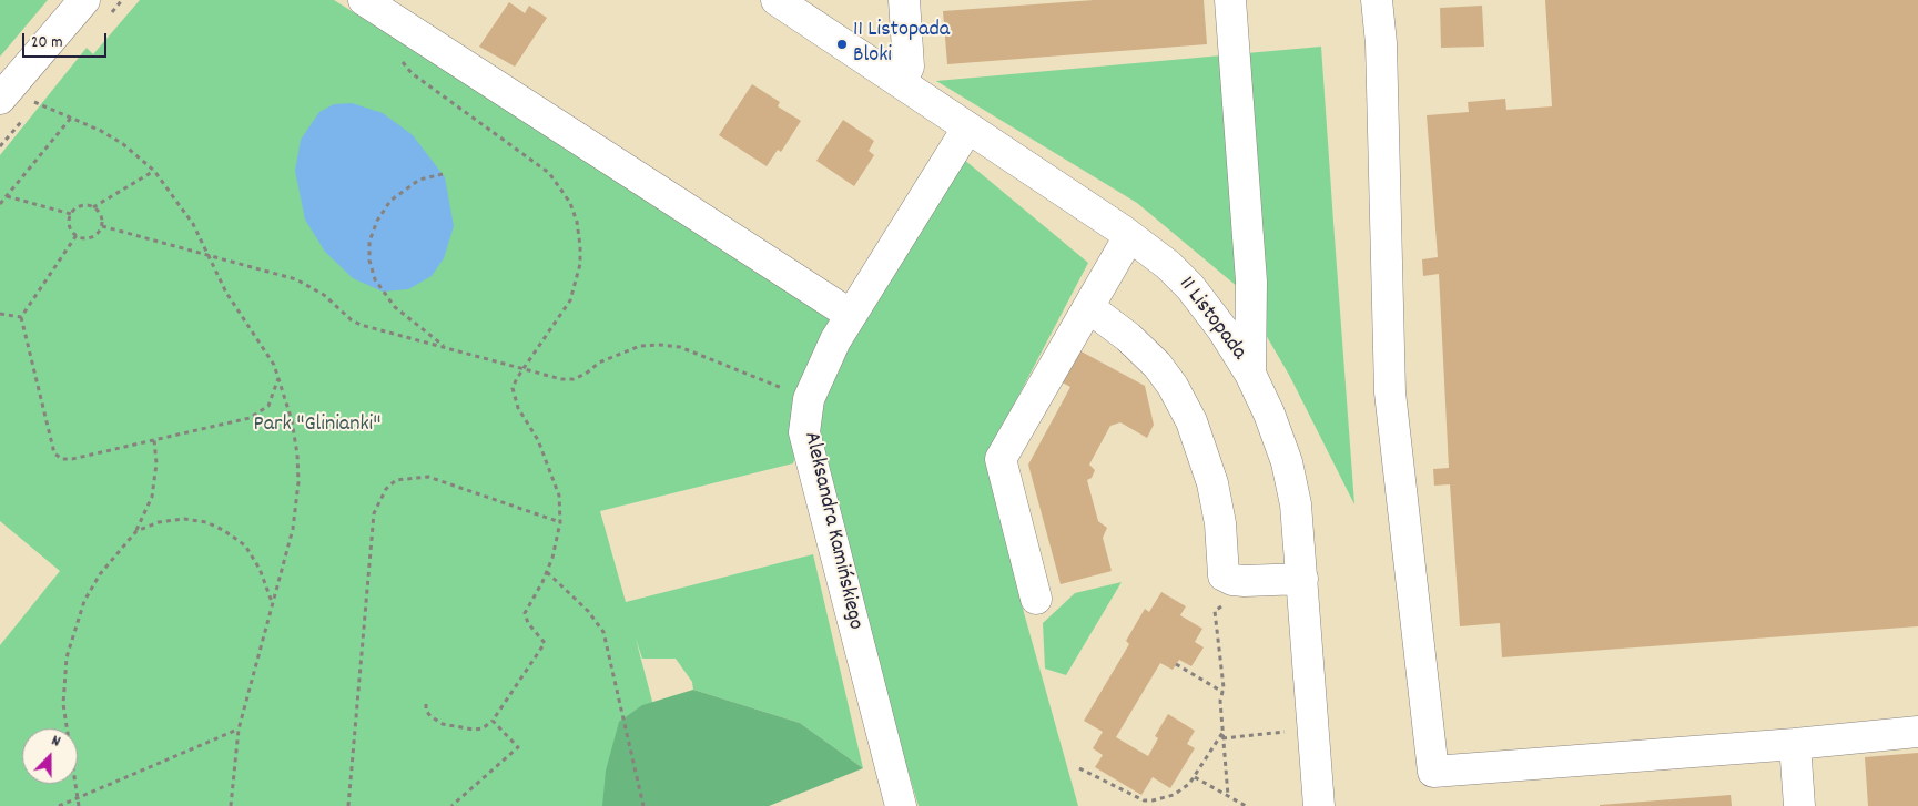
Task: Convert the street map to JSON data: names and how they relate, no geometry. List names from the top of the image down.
{
  "streets": {
    "street": ["11 Listopada", "Aleksandra Kamińskiego"]
  },
  "crossings": [
    ["11 Listopada", "Aleksandra Kamińskiego"]
  ],
  "parks": ["Park \"Glinianki\""],
  "places": ["11 Listopada Bloki"],
  "scale_bar": "20 m",
  "north": "top"
}
